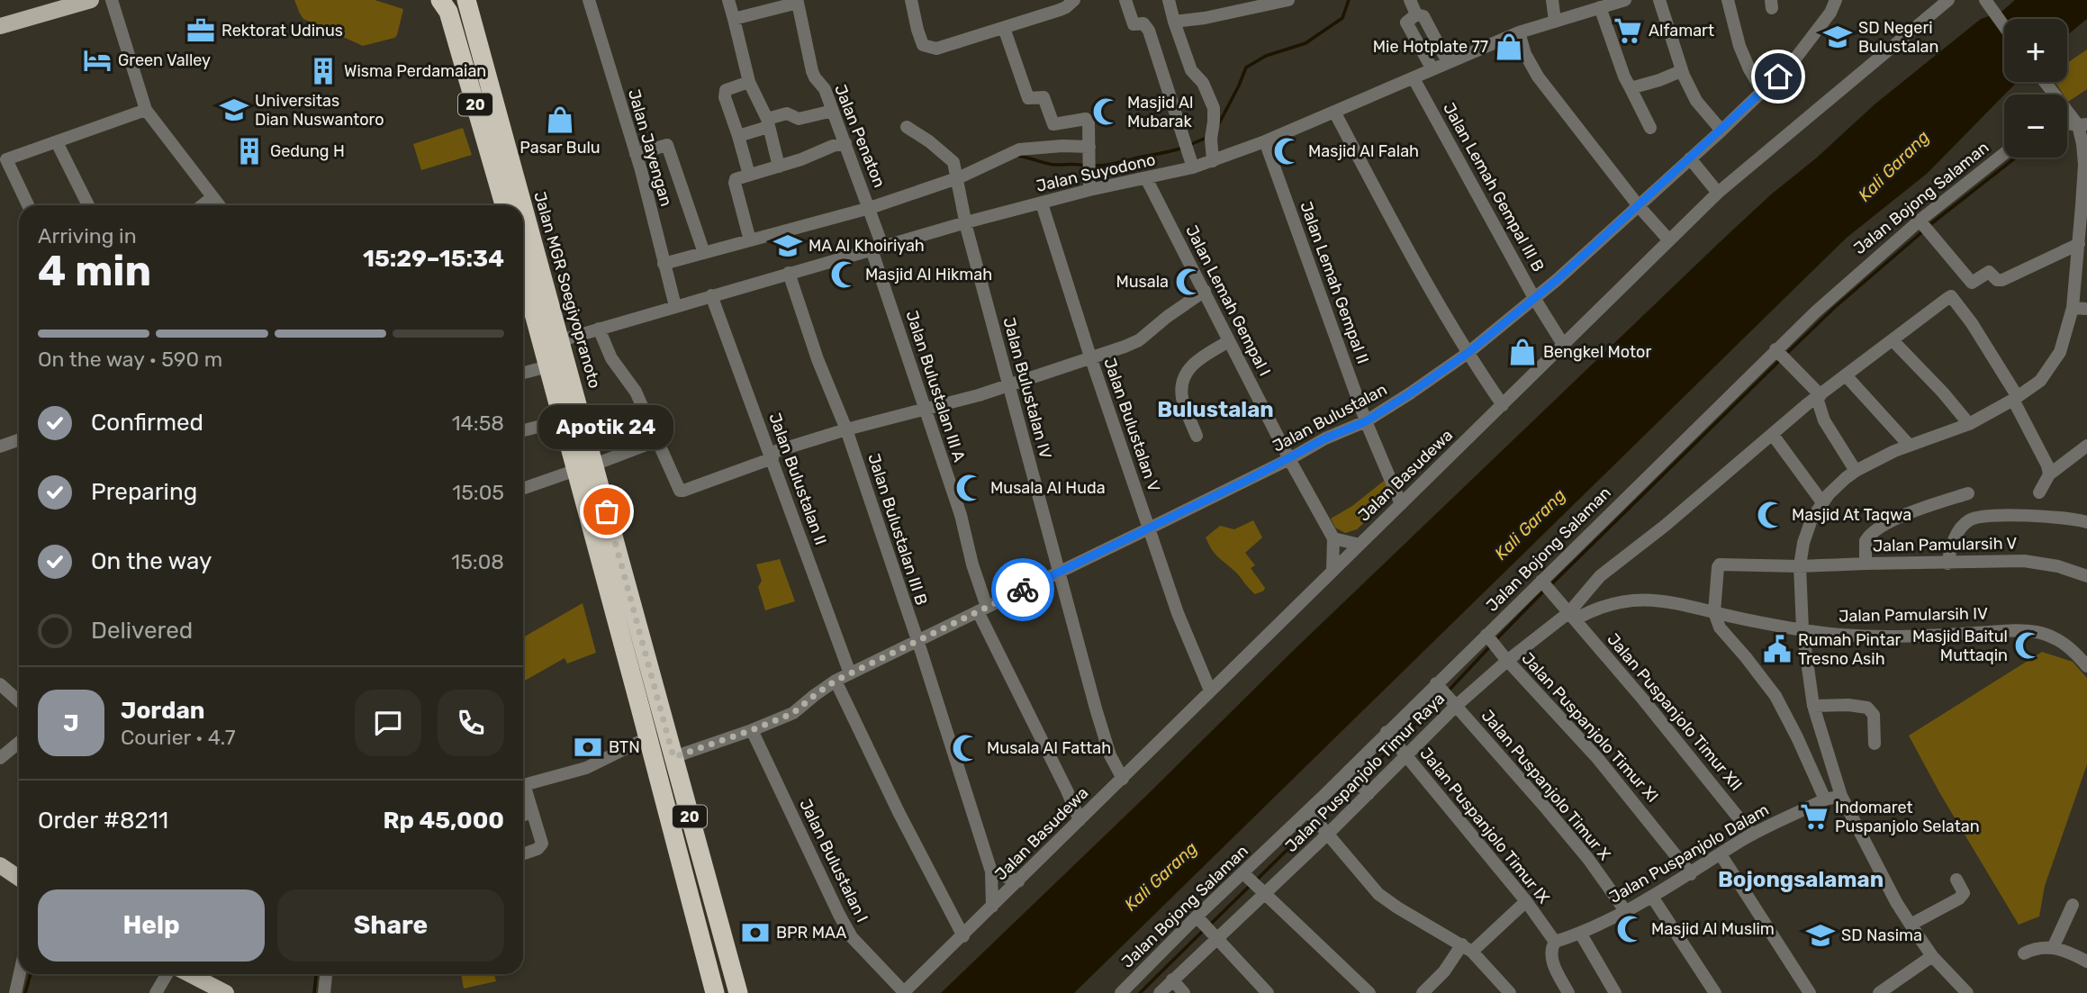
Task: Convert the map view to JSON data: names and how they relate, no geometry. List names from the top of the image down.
{
  "streets": {
    "highway": ["20", "Jalan MGR Soegiyopranoto"],
    "street": [
      "Jalan Penaton",
      "Jalan Jayengan",
      "Jalan Suyodono",
      "Jalan Lemah Gempal III B",
      "Jalan Bojong Salaman",
      "Jalan Lemah Gempal II",
      "Jalan Lemah Gempal I",
      "Jalan Bulustalan III A",
      "Jalan Bulustalan IV",
      "Jalan Bulustalan",
      "Jalan Bulustalan V",
      "Jalan Basudewa",
      "Jalan Bulustalan II",
      "Jalan Bulustalan III B",
      "Jalan Pamularsih V",
      "Jalan Pamularsih IV",
      "Jalan Puspanjolo Timur XII",
      "Jalan Puspanjolo Timur XI",
      "Jalan Puspanjolo Timur Raya",
      "Jalan Puspanjolo Timur X",
      "Jalan Puspanjolo Timur IX",
      "Jalan Puspanjolo Dalam",
      "Jalan Bulustalan I"
    ]
  },
  "crossings": [
    ["Jalan Penaton", "Jalan Suyodono"],
    ["Jalan Penaton", "Jalan Bulustalan III A"],
    ["Jalan Jayengan", "Jalan Suyodono"],
    ["Jalan Suyodono", "Jalan Lemah Gempal III B"],
    ["Jalan Suyodono", "Jalan Lemah Gempal II"],
    ["Jalan Suyodono", "Jalan MGR Soegiyopranoto"],
    ["Jalan Suyodono", "Jalan Lemah Gempal I"],
    ["Jalan Suyodono", "Jalan Bulustalan III A"],
    ["Jalan Suyodono", "Jalan Bulustalan IV"],
    ["Jalan Suyodono", "Jalan Bulustalan V"],
    ["Jalan Suyodono", "Jalan Bulustalan II"],
    ["Jalan Suyodono", "Jalan Bulustalan III B"],
    ["Jalan Lemah Gempal III B", "Jalan Bulustalan"],
    ["Jalan Lemah Gempal III B", "Jalan Basudewa"],
    ["Jalan Bojong Salaman", "Jalan Puspanjolo Timur XI"],
    ["Jalan Bojong Salaman", "Jalan Puspanjolo Timur Raya"],
    ["Jalan Bojong Salaman", "Jalan Puspanjolo Timur X"],
    ["Jalan Bojong Salaman", "Jalan Puspanjolo Timur IX"],
    ["Jalan Lemah Gempal II", "Jalan Bulustalan"],
    ["Jalan Lemah Gempal II", "Jalan Basudewa"],
    ["Jalan MGR Soegiyopranoto", "Jalan Bulustalan"],
    ["Jalan Lemah Gempal I", "Jalan Bulustalan"],
    ["Jalan Bulustalan III A", "Jalan Bulustalan"],
    ["Jalan Bulustalan III A", "Jalan Basudewa"],
    ["Jalan Bulustalan IV", "Jalan Bulustalan"],
    ["Jalan Bulustalan IV", "Jalan Basudewa"],
    ["Jalan Bulustalan", "Jalan Bulustalan V"],
    ["Jalan Bulustalan", "Jalan Bulustalan II"],
    ["Jalan Bulustalan", "Jalan Bulustalan III B"],
    ["Jalan Bulustalan", "Jalan Bulustalan I"],
    ["Jalan Bulustalan V", "Jalan Basudewa"],
    ["Jalan Basudewa", "Jalan Bulustalan III B"],
    ["Jalan Basudewa", "Jalan Bulustalan I"],
    ["Jalan Pamularsih V", "Jalan Pamularsih IV"],
    ["Jalan Pamularsih IV", "Jalan Puspanjolo Timur XII"],
    ["Jalan Pamularsih IV", "Jalan Puspanjolo Timur Raya"],
    ["Jalan Puspanjolo Timur XII", "Jalan Puspanjolo Timur Raya"],
    ["Jalan Puspanjolo Timur XII", "Jalan Puspanjolo Dalam"],
    ["Jalan Puspanjolo Timur XI", "Jalan Puspanjolo Timur Raya"],
    ["Jalan Puspanjolo Timur XI", "Jalan Puspanjolo Dalam"],
    ["Jalan Puspanjolo Timur Raya", "Jalan Puspanjolo Timur X"],
    ["Jalan Puspanjolo Timur Raya", "Jalan Puspanjolo Timur IX"],
    ["Jalan Puspanjolo Timur X", "Jalan Puspanjolo Dalam"],
    ["Jalan Puspanjolo Timur IX", "Jalan Puspanjolo Dalam"]
  ],
  "districts": ["Bulustalan", "Bojongsalaman"],
  "water": ["Kali Garang"],
  "places": {
    "office": ["Rektorat Udinus"],
    "supermarket": ["Alfamart", "Indomaret Puspanjolo Selatan"],
    "school or university": [
      "SD Negeri Bulustalan",
      "Universitas Dian Nuswantoro",
      "MA Al Khoiriyah",
      "SD Nasima"
    ],
    "shop": ["Mie Hotplate 77", "Pasar Bulu", "Bengkel Motor"],
    "hotel": ["Green Valley"],
    "building": ["Wisma Perdamaian", "Gedung H"],
    "mosque": [
      "Masjid Al Mubarak",
      "Masjid Al Falah",
      "Masjid Al Hikmah",
      "Musala",
      "Musala Al Huda",
      "Masjid At Taqwa",
      "Masjid Baitul Muttaqin",
      "Musala Al Fattah",
      "Masjid Al Muslim"
    ],
    "other": ["Apotik 24"],
    "public building": ["Rumah Pintar Tresno Asih"],
    "bank": ["BTN", "BPR MAA"]
  },
  "page": {
    "map_buttons": ["+", "−"],
    "heading": ["4 min", "Arriving in", "15:29–15:34"],
    "panel": [
      "Jordan",
      "Courier · 4.7",
      "Order #8211",
      "Rp 45,000"
    ],
    "bar": "On the way · 590 m",
    "list": [
      ["Confirmed", "14:58"],
      ["Preparing", "15:05"],
      ["On the way", "15:08"],
      "Delivered"
    ],
    "bubble": "Apotik 24",
    "round": "J",
    "buttons": ["Help", "Share"]
  }
}
